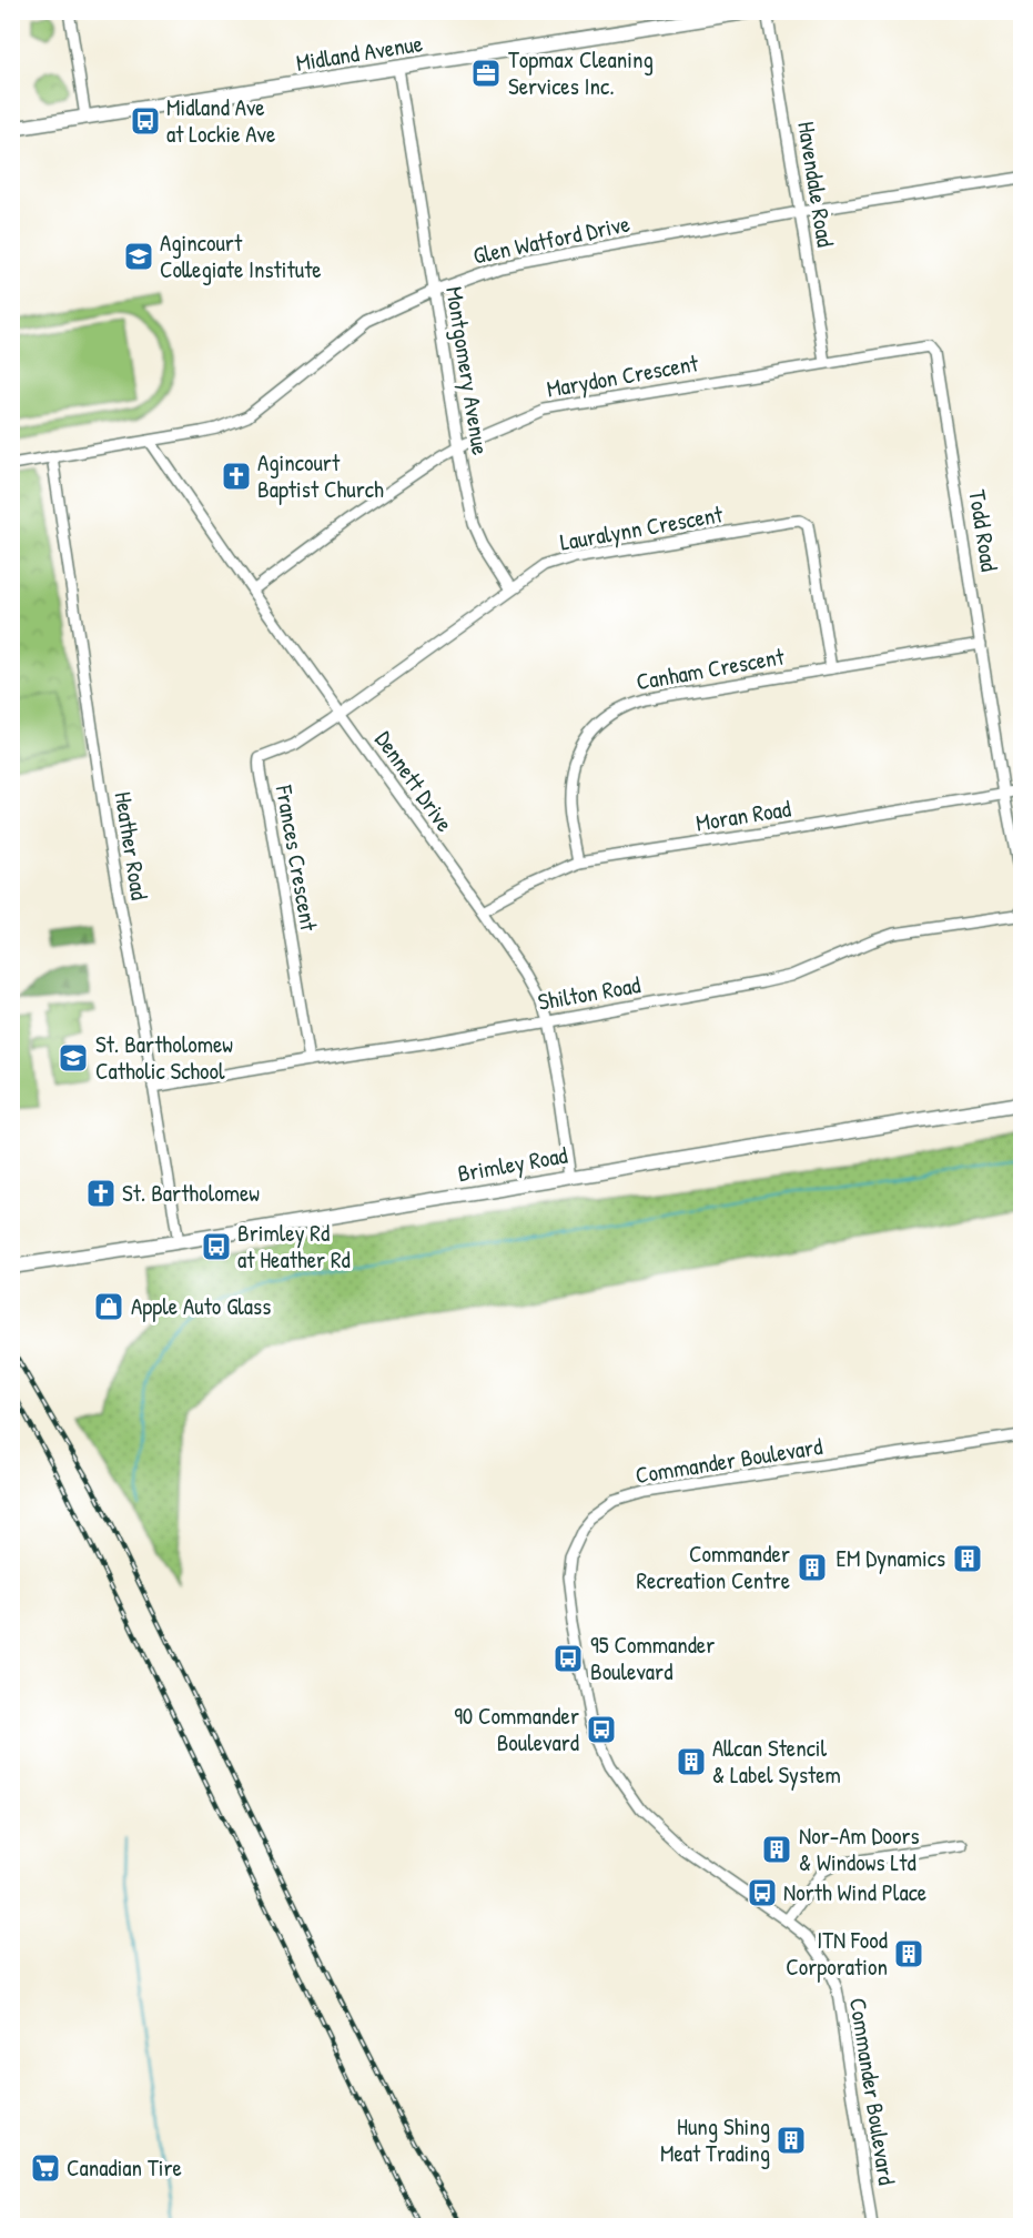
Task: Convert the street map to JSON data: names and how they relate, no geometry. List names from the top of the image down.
{
  "streets": {
    "main road": ["Midland Avenue", "Brimley Road"],
    "street": [
      "Havendale Road",
      "Glen Watford Drive",
      "Montgomery Avenue",
      "Marydon Crescent",
      "Lauralynn Crescent",
      "Todd Road",
      "Canham Crescent",
      "Dennett Drive",
      "Moran Road",
      "Heather Road",
      "Frances Crescent",
      "Shilton Road",
      "Commander Boulevard"
    ]
  },
  "crossings": [
    ["Midland Avenue", "Montgomery Avenue"],
    ["Havendale Road", "Glen Watford Drive"],
    ["Havendale Road", "Marydon Crescent"],
    ["Glen Watford Drive", "Montgomery Avenue"],
    ["Glen Watford Drive", "Dennett Drive"],
    ["Glen Watford Drive", "Heather Road"],
    ["Montgomery Avenue", "Marydon Crescent"],
    ["Montgomery Avenue", "Lauralynn Crescent"],
    ["Marydon Crescent", "Todd Road"],
    ["Marydon Crescent", "Dennett Drive"],
    ["Lauralynn Crescent", "Canham Crescent"],
    ["Lauralynn Crescent", "Dennett Drive"],
    ["Lauralynn Crescent", "Frances Crescent"],
    ["Todd Road", "Canham Crescent"],
    ["Todd Road", "Moran Road"],
    ["Canham Crescent", "Moran Road"],
    ["Dennett Drive", "Moran Road"],
    ["Dennett Drive", "Frances Crescent"],
    ["Dennett Drive", "Shilton Road"],
    ["Dennett Drive", "Brimley Road"],
    ["Heather Road", "Shilton Road"],
    ["Heather Road", "Brimley Road"],
    ["Frances Crescent", "Shilton Road"]
  ],
  "places": {
    "office": ["Topmax Cleaning Services Inc."],
    "bus stop": [
      "Midland Ave at Lockie Ave",
      "Brimley Rd at Heather Rd",
      "95 Commander Boulevard",
      "90 Commander Boulevard",
      "North Wind Place"
    ],
    "school or university": ["Agincourt Collegiate Institute", "St. Bartholomew Catholic School"],
    "church": ["Agincourt Baptist Church", "St. Bartholomew"],
    "shop": ["Apple Auto Glass"],
    "building": [
      "EM Dynamics",
      "Commander Recreation Centre",
      "Allcan Stencil & Label System",
      "Nor-Am Doors & Windows Ltd",
      "ITN Food Corporation",
      "Hung Shing Meat Trading"
    ],
    "supermarket": ["Canadian Tire"]
  }
}
